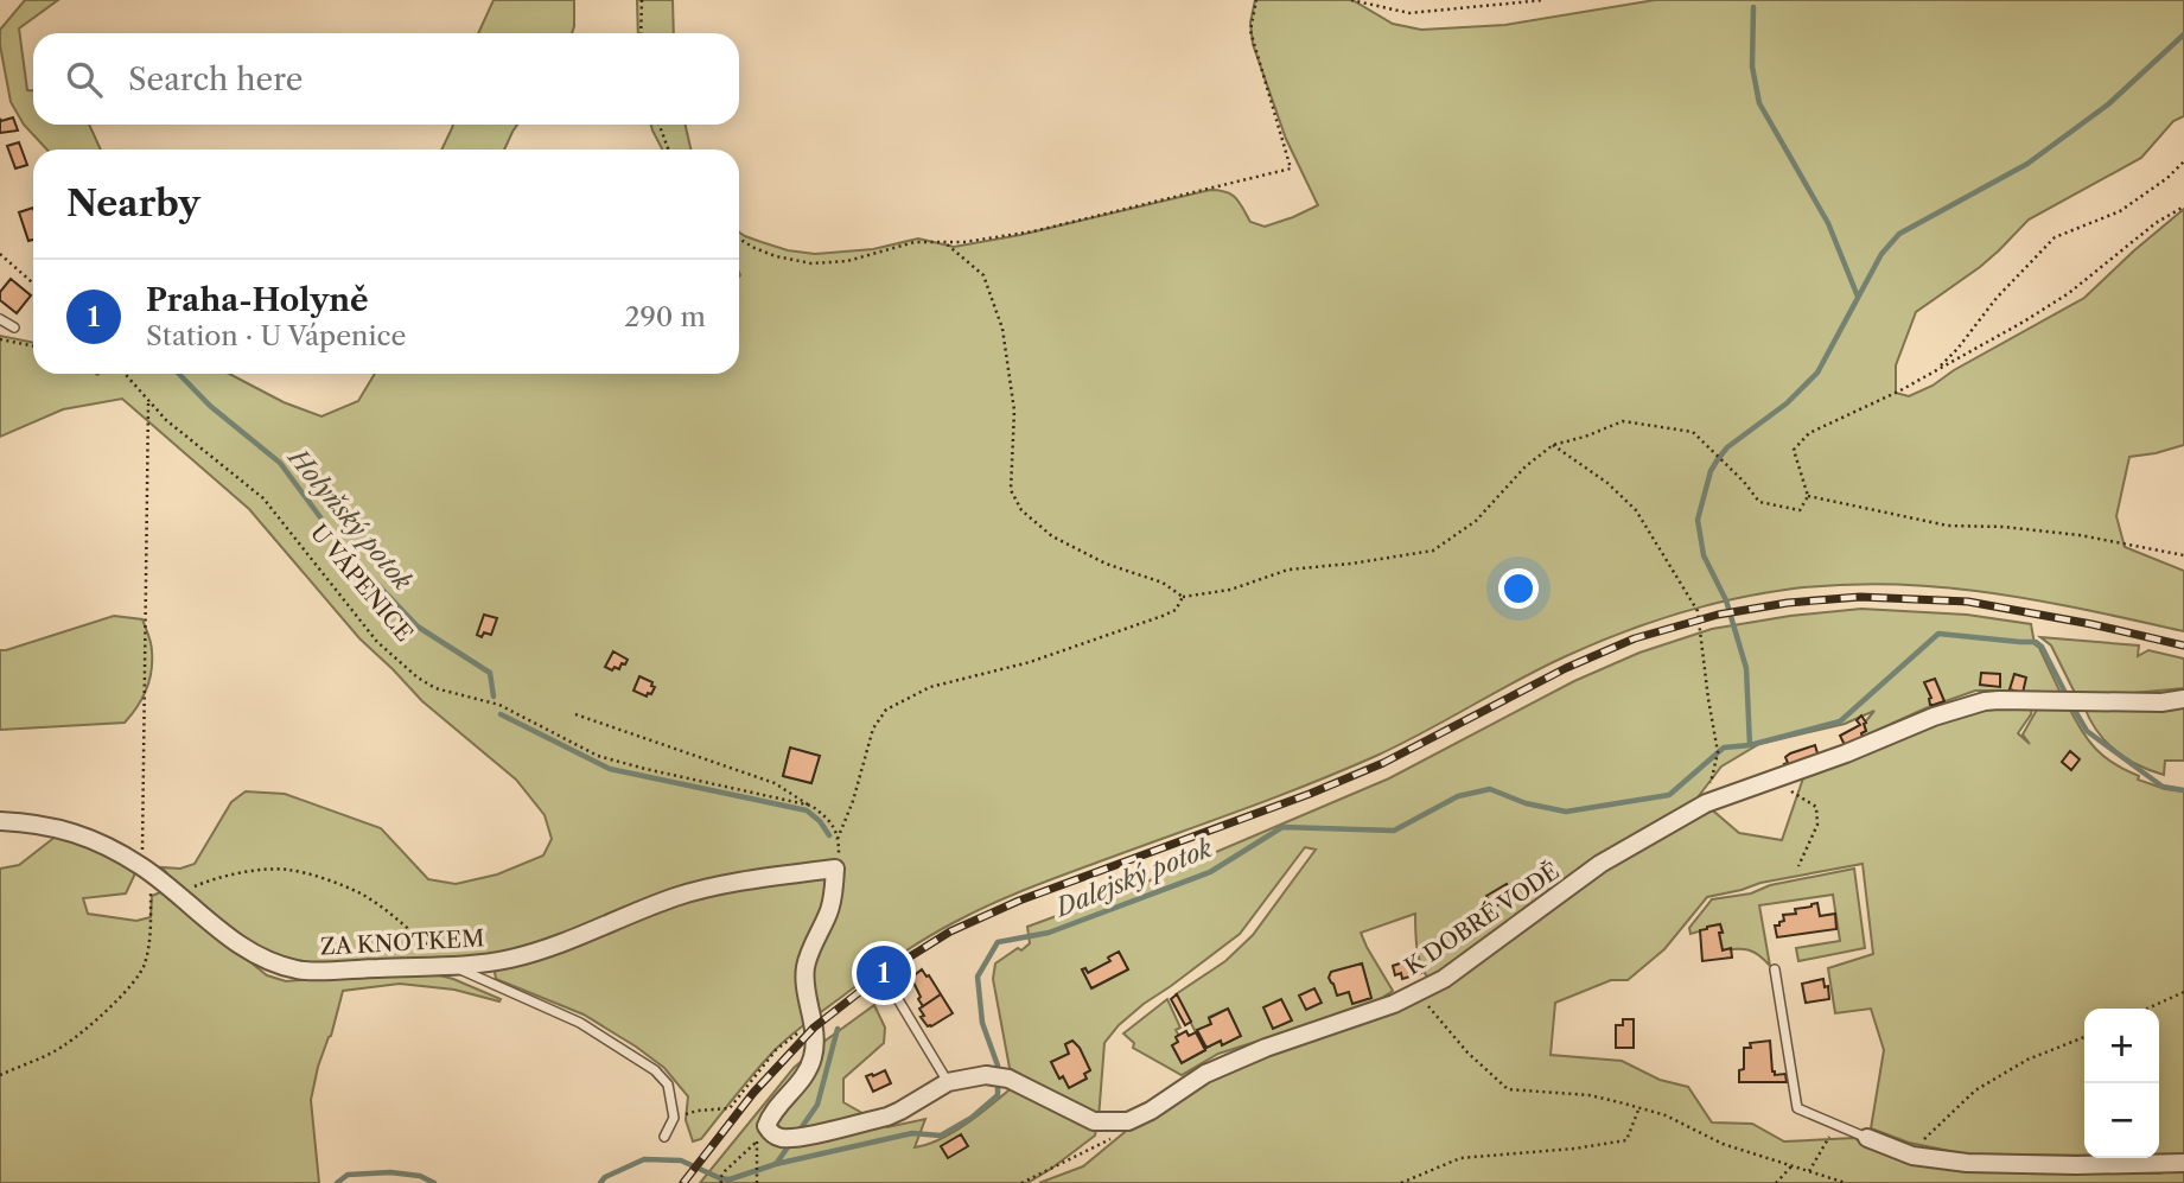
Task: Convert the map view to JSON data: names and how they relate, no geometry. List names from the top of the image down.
{
  "streets": {
    "street": ["K DOBRÉ VODĚ", "ZA KNOTKEM"],
    "path": ["U VÁPENICE"]
  },
  "water": ["Holyňský potok", "Dalejský potok"],
  "page": {
    "search": "Search here",
    "heading": "Nearby",
    "list": [
      {
        "mark": "1",
        "name": "Praha-Holyně",
        "note": "Station · U Vápenice",
        "value": "290 m"
      }
    ],
    "pins": "1",
    "map_buttons": ["+", "−"]
  }
}
